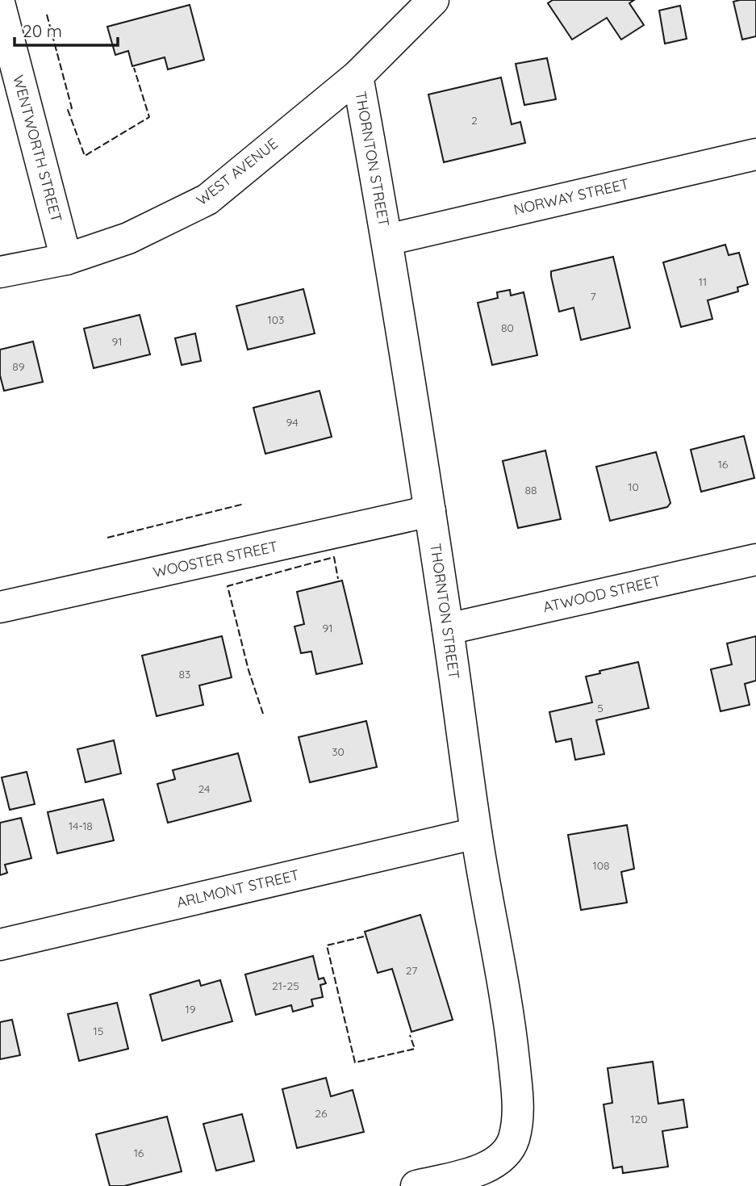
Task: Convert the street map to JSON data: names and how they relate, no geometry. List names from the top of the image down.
{
  "streets": {
    "street": [
      "WENTWORTH STREET",
      "THORNTON STREET",
      "WEST AVENUE",
      "NORWAY STREET",
      "WOOSTER STREET",
      "ATWOOD STREET",
      "ARLMONT STREET"
    ]
  },
  "crossings": [
    ["WENTWORTH STREET", "WEST AVENUE"],
    ["THORNTON STREET", "WEST AVENUE"],
    ["THORNTON STREET", "NORWAY STREET"],
    ["THORNTON STREET", "WOOSTER STREET"],
    ["THORNTON STREET", "ATWOOD STREET"],
    ["THORNTON STREET", "ARLMONT STREET"]
  ],
  "house_numbers": [
    "2",
    "11",
    "7",
    "103",
    "80",
    "91",
    "89",
    "94",
    "16",
    "10",
    "88",
    "91",
    "83",
    "5",
    "30",
    "24",
    "14-18",
    "108",
    "27",
    "21-25",
    "19",
    "15",
    "26",
    "120",
    "16"
  ],
  "scale_bar": "20 m"
}
